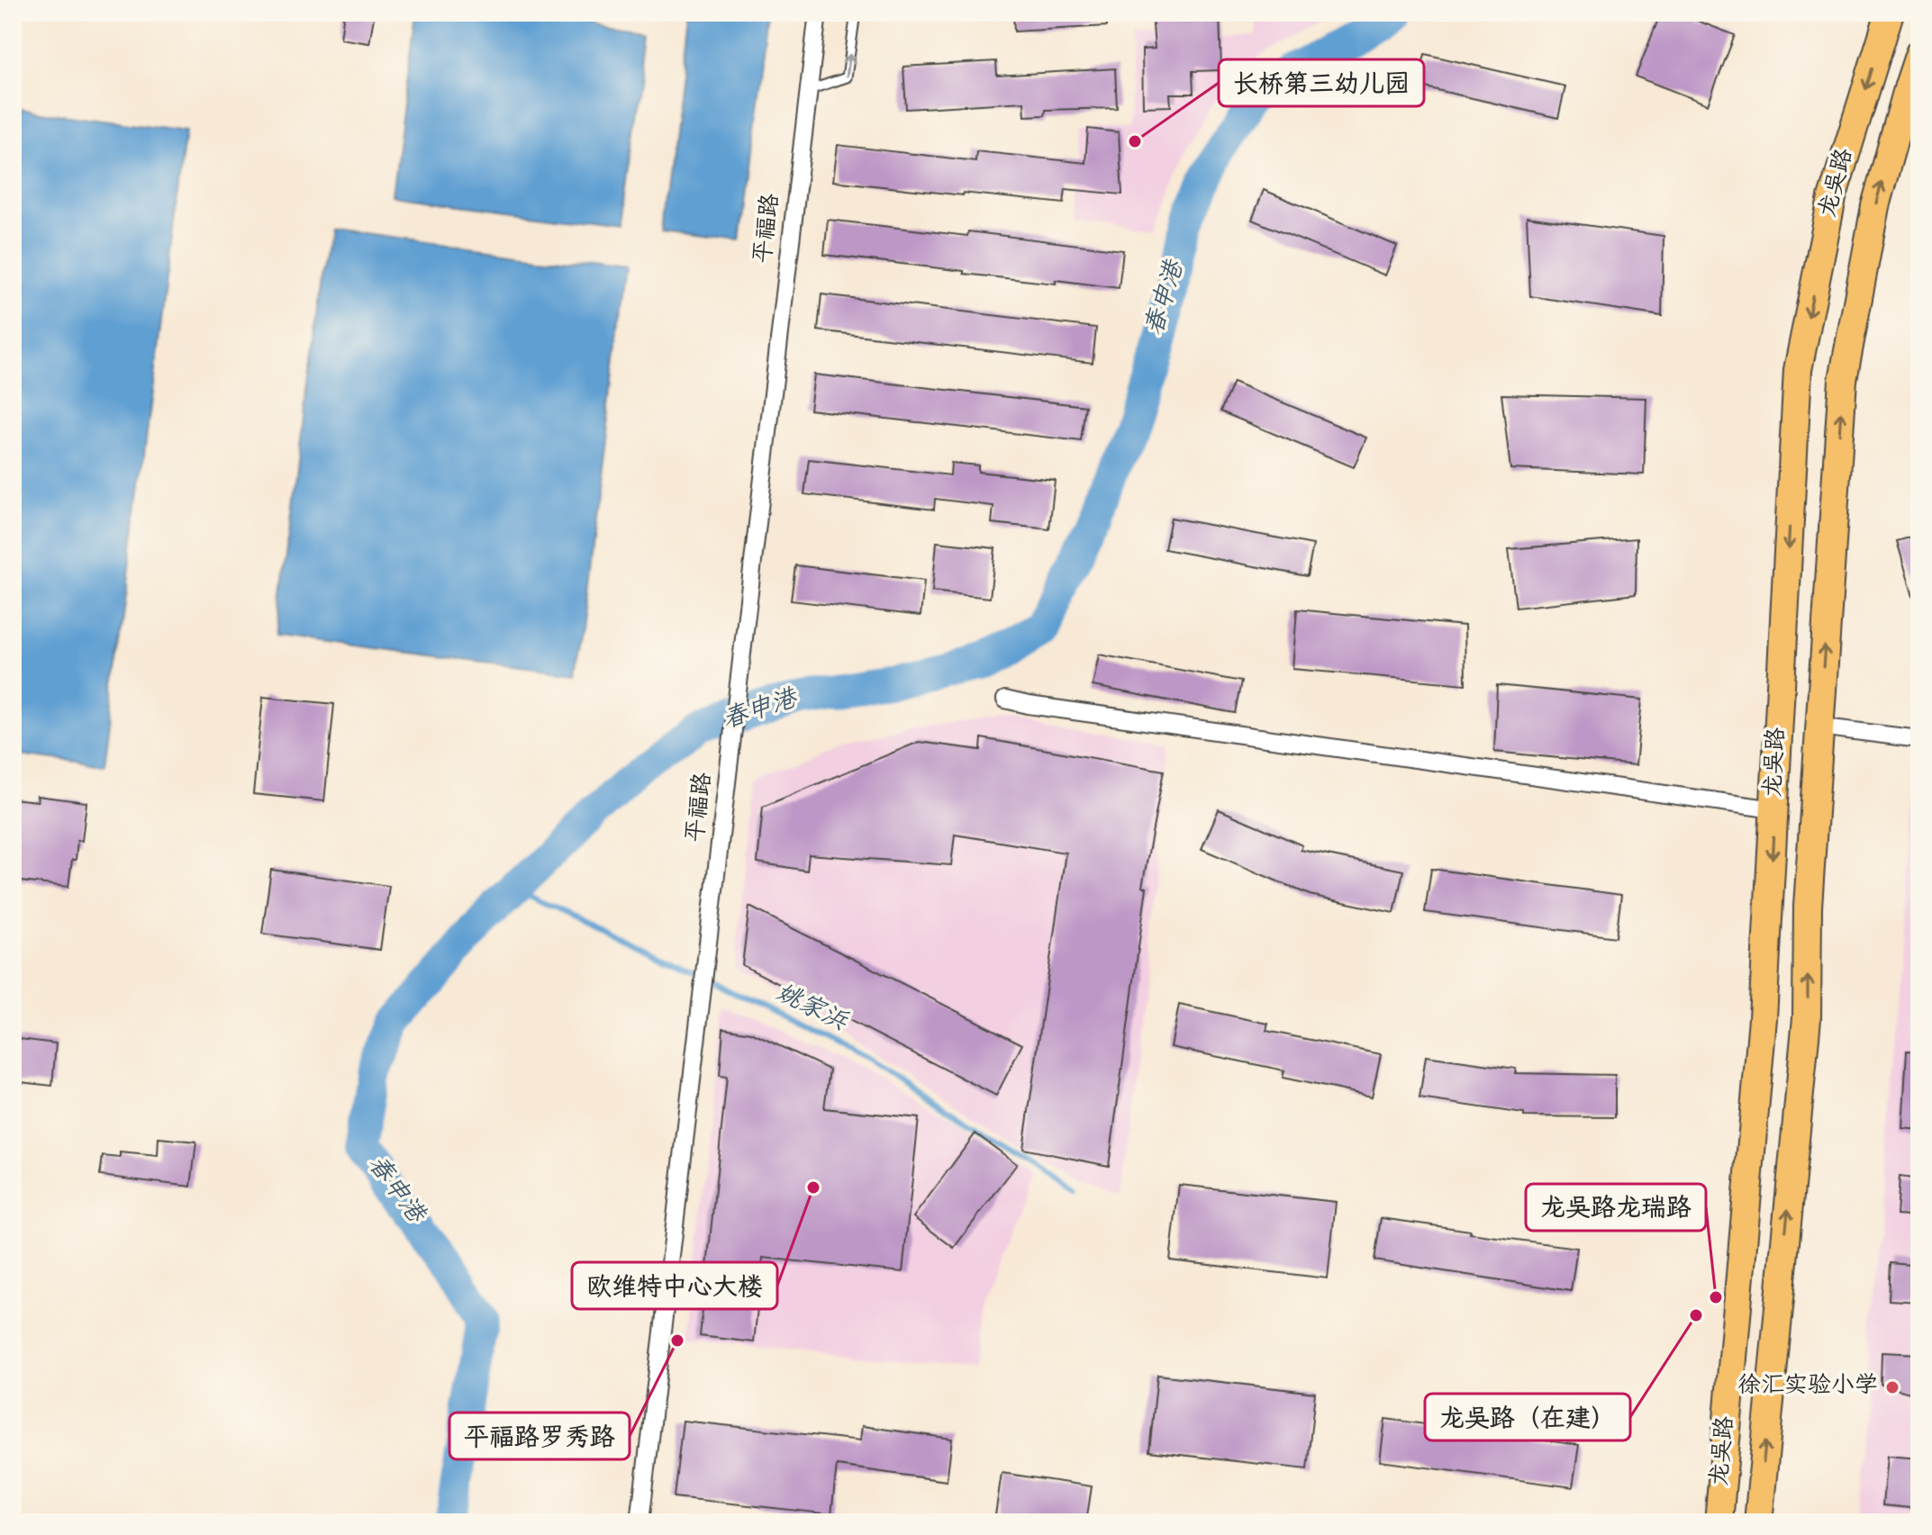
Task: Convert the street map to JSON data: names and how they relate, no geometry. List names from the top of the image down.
{
  "streets": {
    "main road": ["龙吴路"],
    "street": ["平福路"]
  },
  "water": ["春申港", "姚家浜"],
  "places": [
    "长桥第三幼儿园",
    "欧维特中心大楼",
    "龙吴路龙瑞路",
    "龙吴路（在建）",
    "平福路罗秀路",
    "徐汇实验小学"
  ]
}
